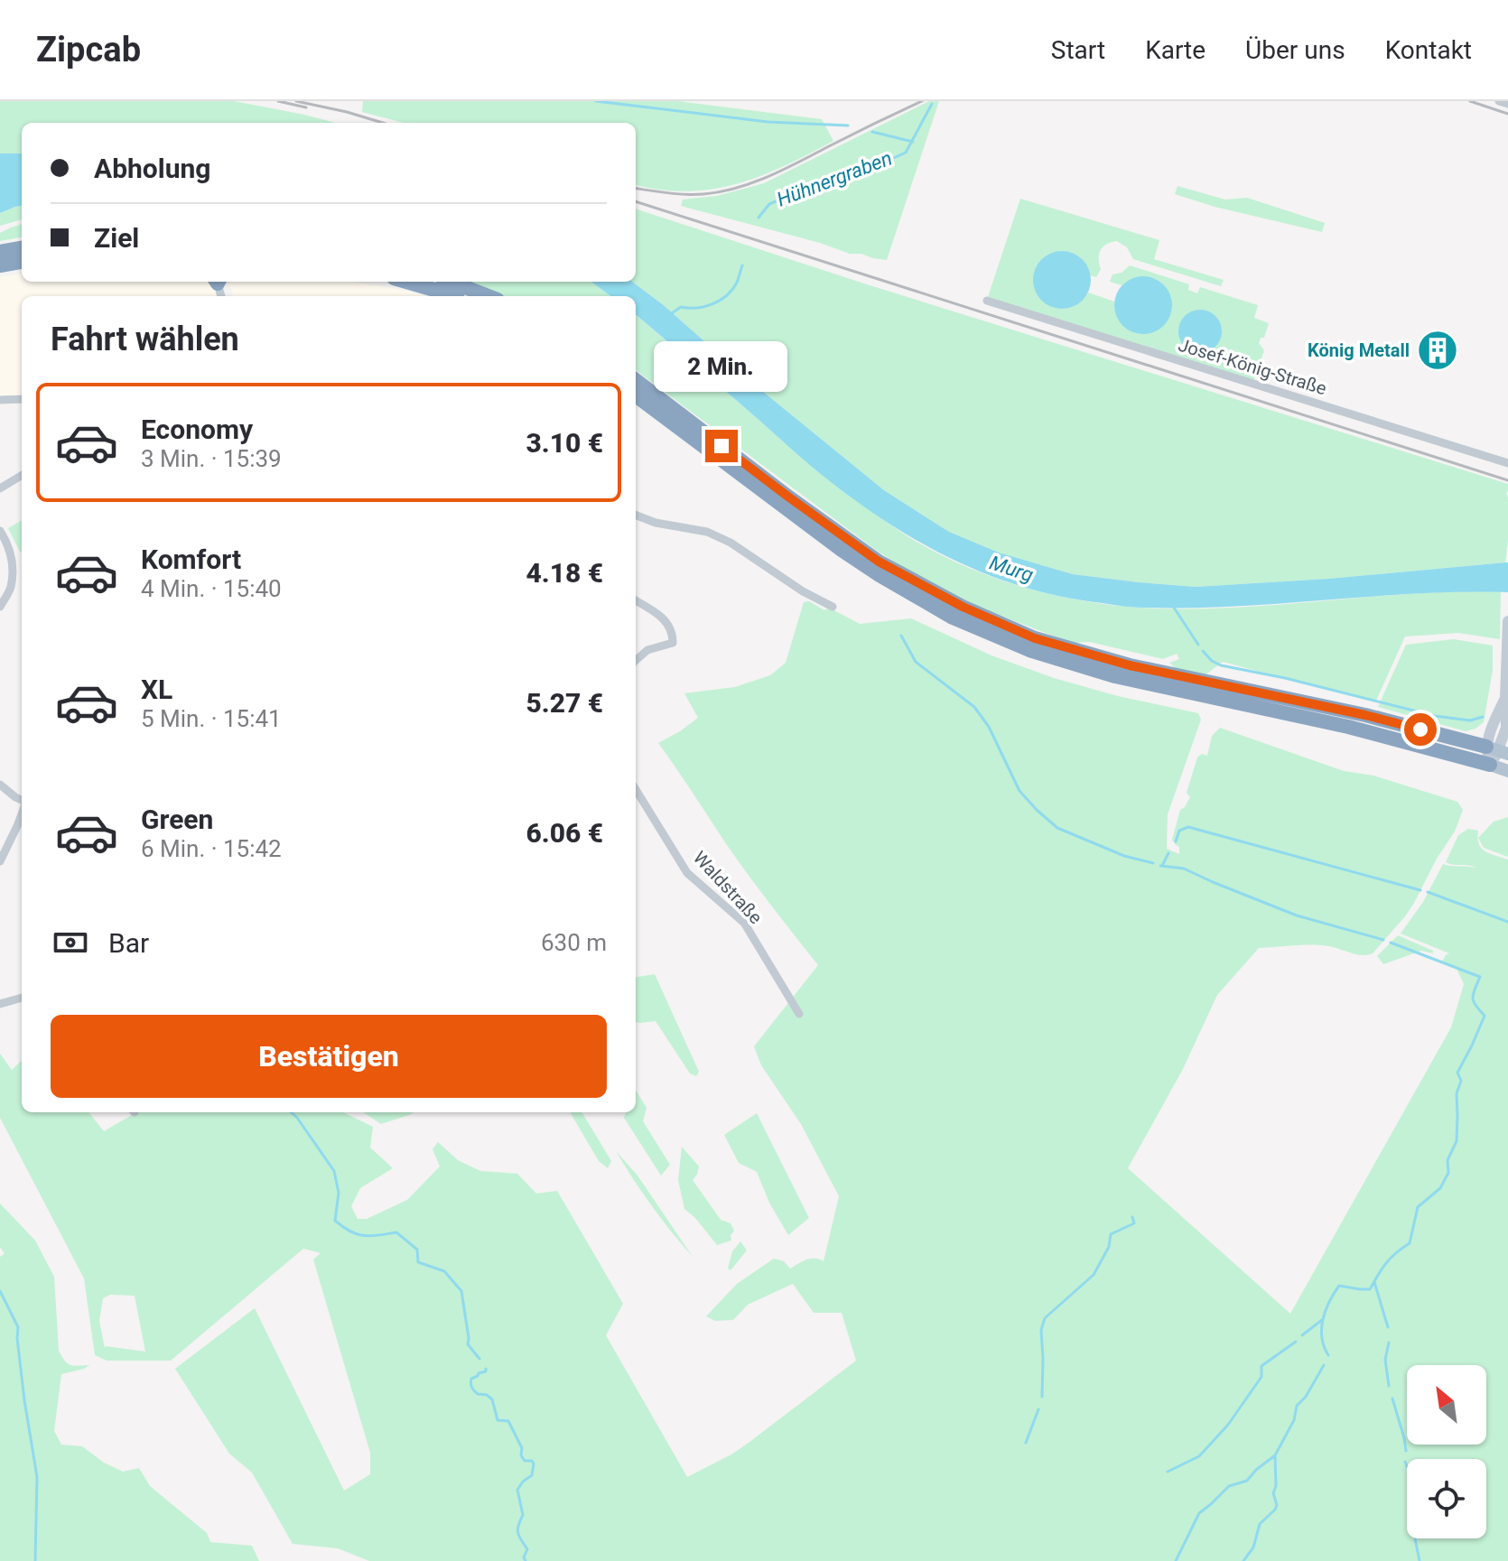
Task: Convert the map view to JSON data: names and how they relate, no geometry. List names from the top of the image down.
{
  "streets": {
    "street": ["Josef-König-Straße", "Waldstraße"]
  },
  "water": ["Hühnergraben", "Murg"],
  "places": {
    "building": ["König Metall"]
  },
  "north": "top left",
  "page": {
    "header": "Zipcab",
    "nav": [
      "Start",
      "Karte",
      "Über uns",
      "Kontakt"
    ],
    "banner": ["Abholung", "Ziel"],
    "heading": "Fahrt wählen",
    "bubble": "2 Min.",
    "list": [
      {
        "name": "Economy",
        "note": "3 Min. · 15:39",
        "value": "3.10 €"
      },
      {
        "name": "Komfort",
        "note": "4 Min. · 15:40",
        "value": "4.18 €"
      },
      {
        "name": "XL",
        "note": "5 Min. · 15:41",
        "value": "5.27 €"
      },
      {
        "name": "Green",
        "note": "6 Min. · 15:42",
        "value": "6.06 €"
      }
    ],
    "pay": ["Bar", "630 m"],
    "buttons": "Bestätigen"
  }
}
